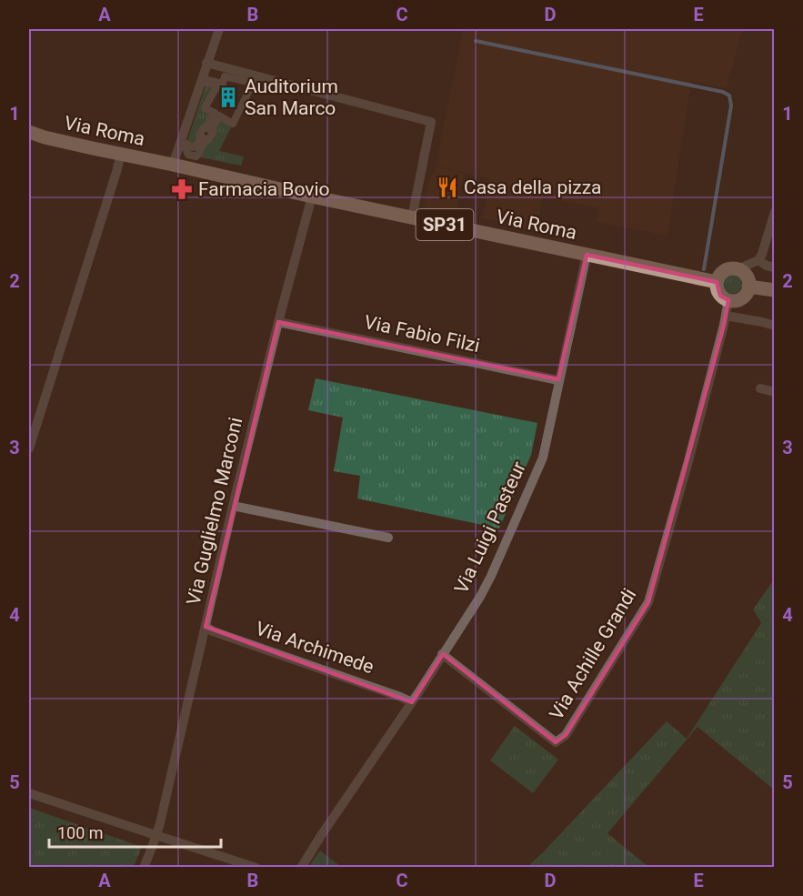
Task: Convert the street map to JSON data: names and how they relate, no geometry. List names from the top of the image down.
{
  "streets": {
    "main road": ["Via Roma", "SP31"],
    "street": [
      "Via Fabio Filzi",
      "Via Guglielmo Marconi",
      "Via Luigi Pasteur",
      "Via Archimede",
      "Via Achille Grandi"
    ]
  },
  "crossings": [
    ["Via Roma", "Via Guglielmo Marconi"],
    ["Via Roma", "Via Luigi Pasteur"],
    ["Via Roma", "Via Achille Grandi"],
    ["Via Fabio Filzi", "Via Guglielmo Marconi"],
    ["Via Fabio Filzi", "Via Luigi Pasteur"],
    ["Via Guglielmo Marconi", "Via Archimede"],
    ["Via Luigi Pasteur", "Via Archimede"],
    ["Via Luigi Pasteur", "Via Achille Grandi"]
  ],
  "places": {
    "building": ["Auditorium San Marco"],
    "restaurant": ["Casa della pizza"],
    "pharmacy": ["Farmacia Bovio"]
  },
  "scale_bar": "100 m",
  "grid": {
    "columns": [
      "A",
      "B",
      "C",
      "D",
      "E"
    ],
    "rows": [
      "1",
      "2",
      "3",
      "4",
      "5"
    ]
  }
}
